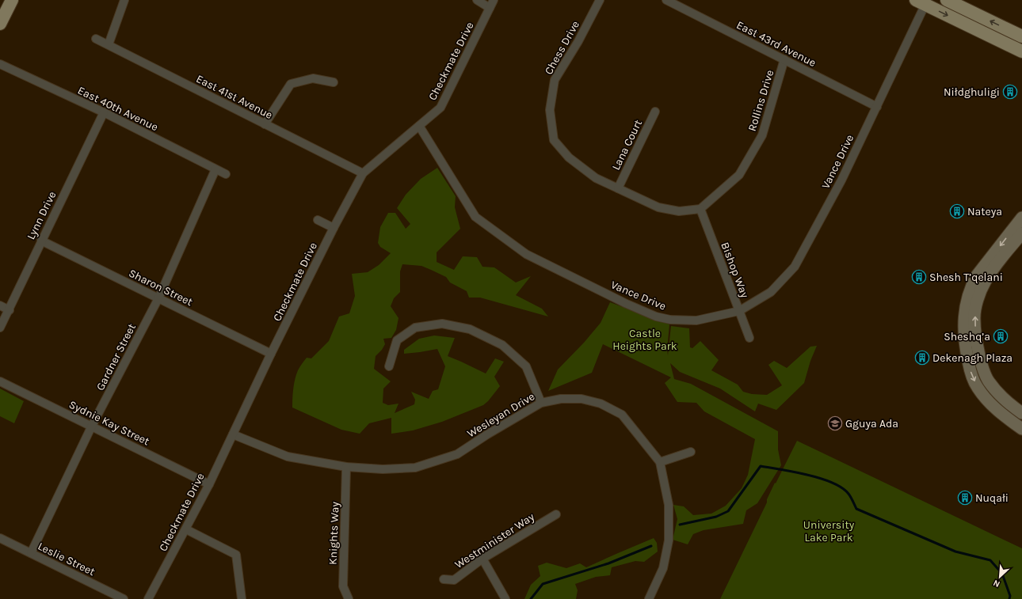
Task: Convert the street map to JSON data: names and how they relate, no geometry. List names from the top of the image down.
{
  "streets": {
    "street": [
      "East 43rd Avenue",
      "Chess Drive",
      "Checkmate Drive",
      "East 41st Avenue",
      "Rollins Drive",
      "East 40th Avenue",
      "Lana Court",
      "Vance Drive",
      "Lynn Drive",
      "Bishop Way",
      "Sharon Street",
      "Gardner Street",
      "Wesleyan Drive",
      "Sydnie Kay Street",
      "Knights Way",
      "Westminister Way",
      "Leslie Street"
    ]
  },
  "crossings": [
    ["East 43rd Avenue", "Rollins Drive"],
    ["East 43rd Avenue", "Vance Drive"],
    ["Chess Drive", "Lana Court"],
    ["Checkmate Drive", "East 41st Avenue"],
    ["Checkmate Drive", "Vance Drive"],
    ["Checkmate Drive", "Sharon Street"],
    ["Checkmate Drive", "Wesleyan Drive"],
    ["Checkmate Drive", "Sydnie Kay Street"],
    ["Rollins Drive", "Bishop Way"],
    ["East 40th Avenue", "Lynn Drive"],
    ["East 40th Avenue", "Gardner Street"],
    ["Vance Drive", "Bishop Way"],
    ["Lynn Drive", "Sharon Street"],
    ["Sharon Street", "Gardner Street"],
    ["Gardner Street", "Sydnie Kay Street"],
    ["Gardner Street", "Leslie Street"],
    ["Wesleyan Drive", "Knights Way"]
  ],
  "parks": ["Castle Heights Park", "University Lake Park"],
  "places": {
    "building": [
      "Niłdghuligi",
      "Nateya",
      "Shesh T’qelani",
      "Sheshq’a",
      "Dekenagh Plaza",
      "Nuqałi"
    ],
    "school or university": ["Gguya Ada"]
  },
  "north": "bottom left"
}
